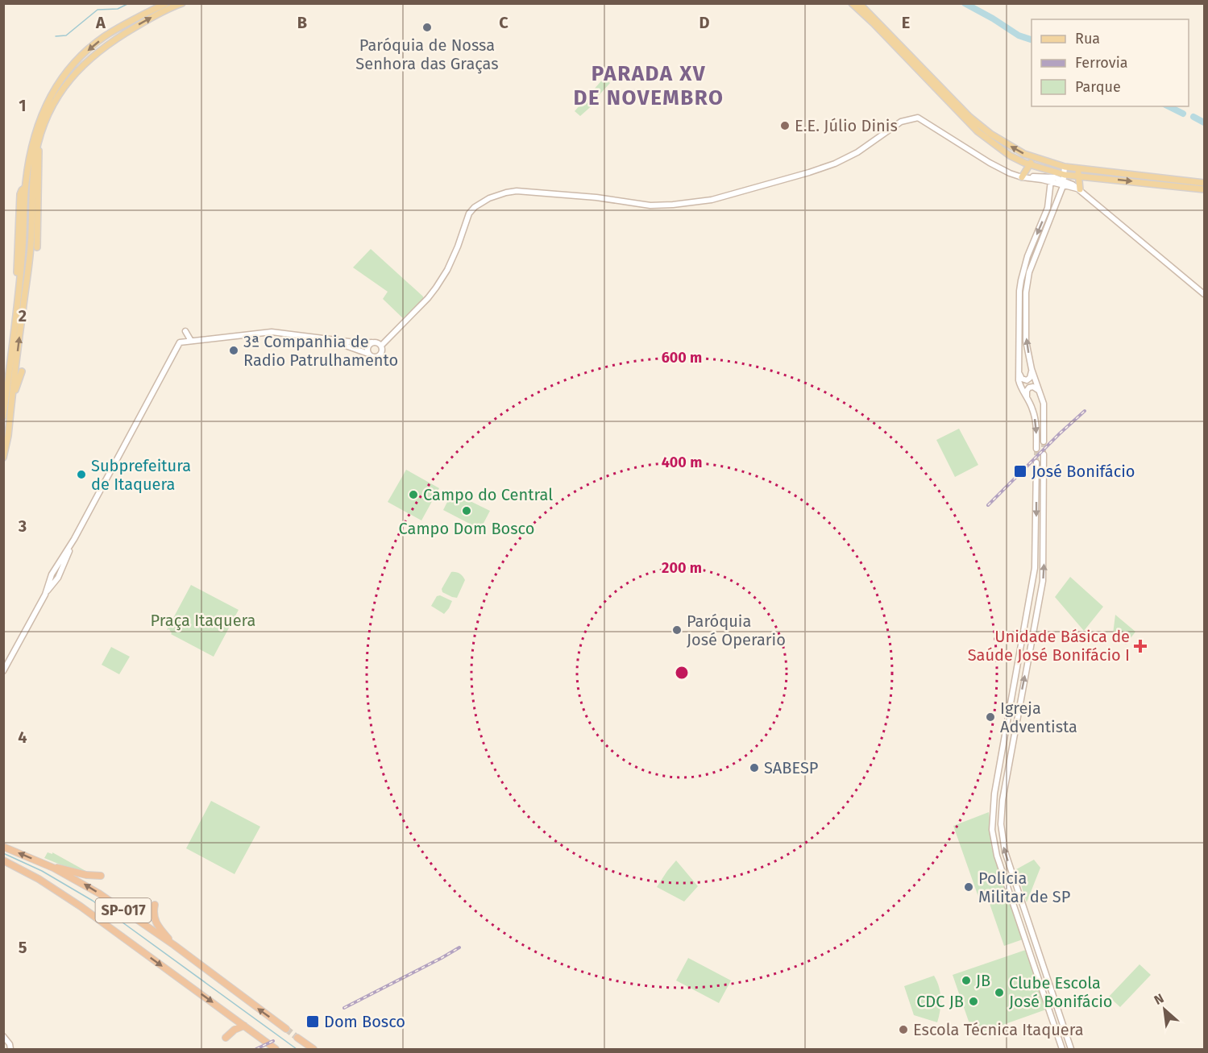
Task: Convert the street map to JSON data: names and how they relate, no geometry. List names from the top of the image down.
{
  "streets": {
    "highway": ["SP-017"]
  },
  "districts": ["PARADA XV DE NOVEMBRO"],
  "parks": ["Praça Itaquera"],
  "places": {
    "other": [
      "Paróquia de Nossa Senhora das Graças",
      "E.E. Júlio Dinis",
      "3ª Companhia de Radio Patrulhamento",
      "Subprefeitura de Itaquera",
      "Campo do Central",
      "Campo Dom Bosco",
      "Paróquia José Operario",
      "Igreja Adventista",
      "SABESP",
      "Policia Militar de SP",
      "JB",
      "Clube Escola José Bonifácio",
      "CDC JB",
      "Escola Técnica Itaquera"
    ],
    "transit": ["José Bonifácio", "Dom Bosco"],
    "health": ["Unidade Básica de Saúde José Bonifácio I"]
  },
  "legend": ["Rua", "Ferrovia", "Parque"],
  "north": "top left",
  "grid": {
    "columns": [
      "A",
      "B",
      "C",
      "D",
      "E"
    ],
    "rows": [
      "1",
      "2",
      "3",
      "4",
      "5"
    ]
  },
  "rings": ["600 m", "400 m", "200 m"]
}
